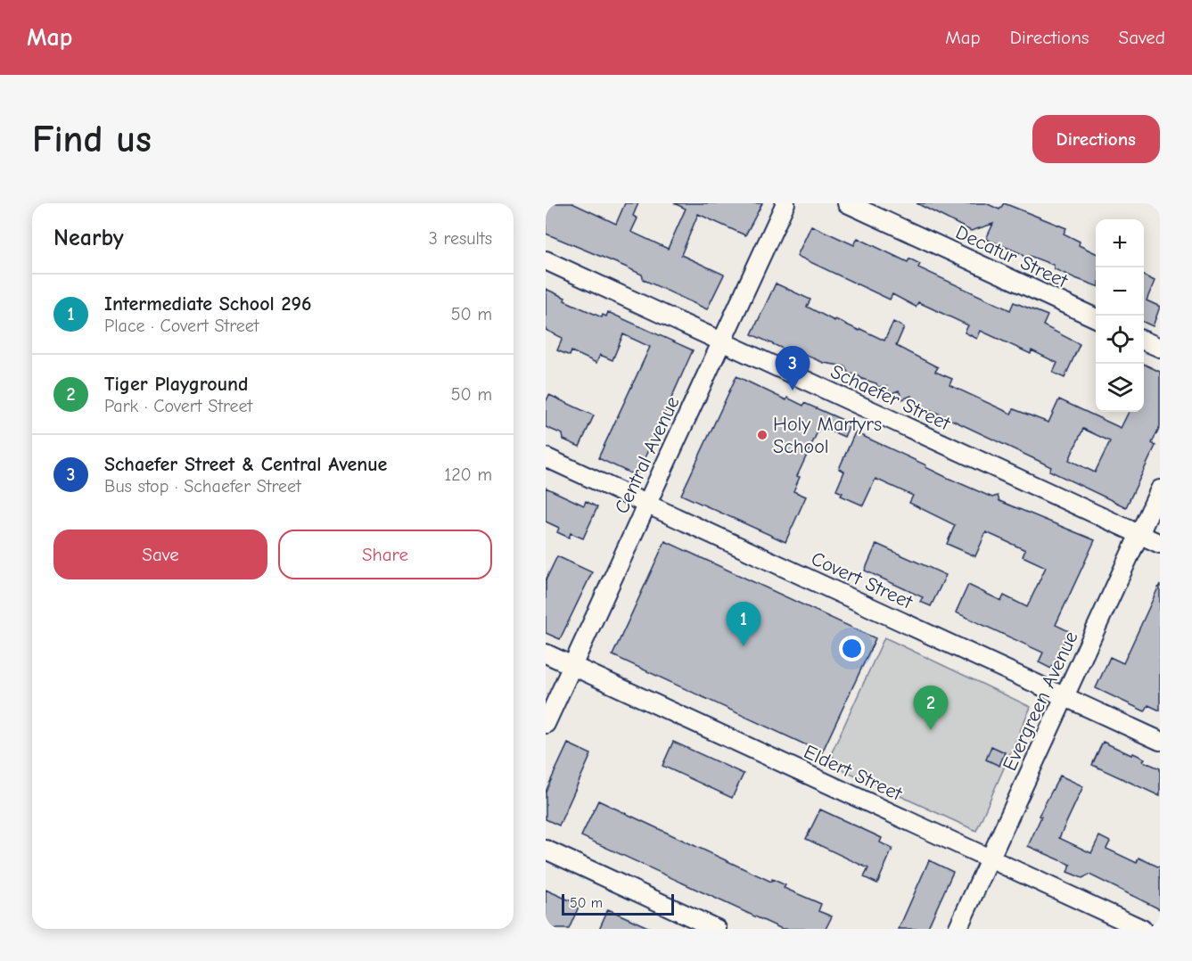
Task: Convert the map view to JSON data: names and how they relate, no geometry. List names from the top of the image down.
{
  "streets": {
    "street": [
      "Decatur Street",
      "Schaefer Street",
      "Central Avenue",
      "Covert Street",
      "Evergreen Avenue",
      "Eldert Street"
    ]
  },
  "crossings": [
    ["Schaefer Street", "Central Avenue"],
    ["Schaefer Street", "Evergreen Avenue"],
    ["Central Avenue", "Covert Street"],
    ["Central Avenue", "Eldert Street"],
    ["Covert Street", "Evergreen Avenue"],
    ["Evergreen Avenue", "Eldert Street"]
  ],
  "places": ["Holy Martyrs School"],
  "scale_bar": "50 m",
  "page": {
    "header": "Map",
    "nav": ["Map", "Directions", "Saved"],
    "buttons": [
      "Directions",
      ["Save", "Share"]
    ],
    "title": "Find us",
    "heading": ["Nearby", "3 results"],
    "map_buttons": ["+", "−"],
    "list": [
      {
        "mark": "1",
        "name": "Intermediate School 296",
        "note": "Place · Covert Street",
        "value": "50 m"
      },
      {
        "mark": "2",
        "name": "Tiger Playground",
        "note": "Park · Covert Street",
        "value": "50 m"
      },
      {
        "mark": "3",
        "name": "Schaefer Street & Central Avenue",
        "note": "Bus stop · Schaefer Street",
        "value": "120 m"
      }
    ],
    "pins": ["3", "1", "2"],
    "scale": "50 m"
  }
}
